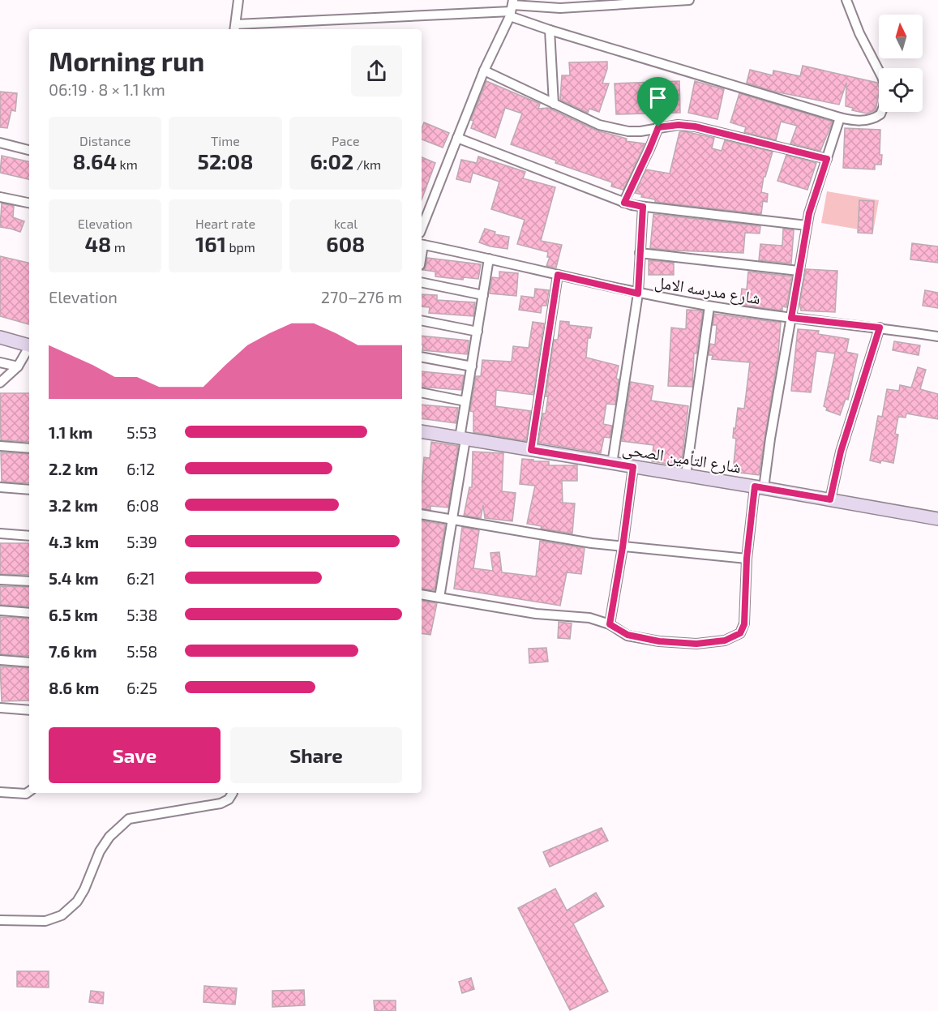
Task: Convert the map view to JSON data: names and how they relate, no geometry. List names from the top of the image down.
{
  "streets": {
    "street": ["شارع مدرسه الامل", "شارع التأمين الصحى"]
  },
  "north": "top",
  "page": {
    "heading": ["Morning run", "06:19 · 8 × 1.1 km"],
    "stats": [
      ["Distance", "8.64 km"],
      ["Time", "52:08"],
      ["Pace", "6:02 /km"],
      ["Elevation", "48 m"],
      ["Heart rate", "161 bpm"],
      ["kcal", "608"]
    ],
    "chart": ["Elevation", "270–276 m"],
    "list": [
      {
        "name": "1.1 km",
        "note": "5:53"
      },
      {
        "name": "2.2 km",
        "note": "6:12"
      },
      {
        "name": "3.2 km",
        "note": "6:08"
      },
      {
        "name": "4.3 km",
        "note": "5:39"
      },
      {
        "name": "5.4 km",
        "note": "6:21"
      },
      {
        "name": "6.5 km",
        "note": "5:38"
      },
      {
        "name": "7.6 km",
        "note": "5:58"
      },
      {
        "name": "8.6 km",
        "note": "6:25"
      }
    ],
    "buttons": ["Save", "Share"]
  }
}
